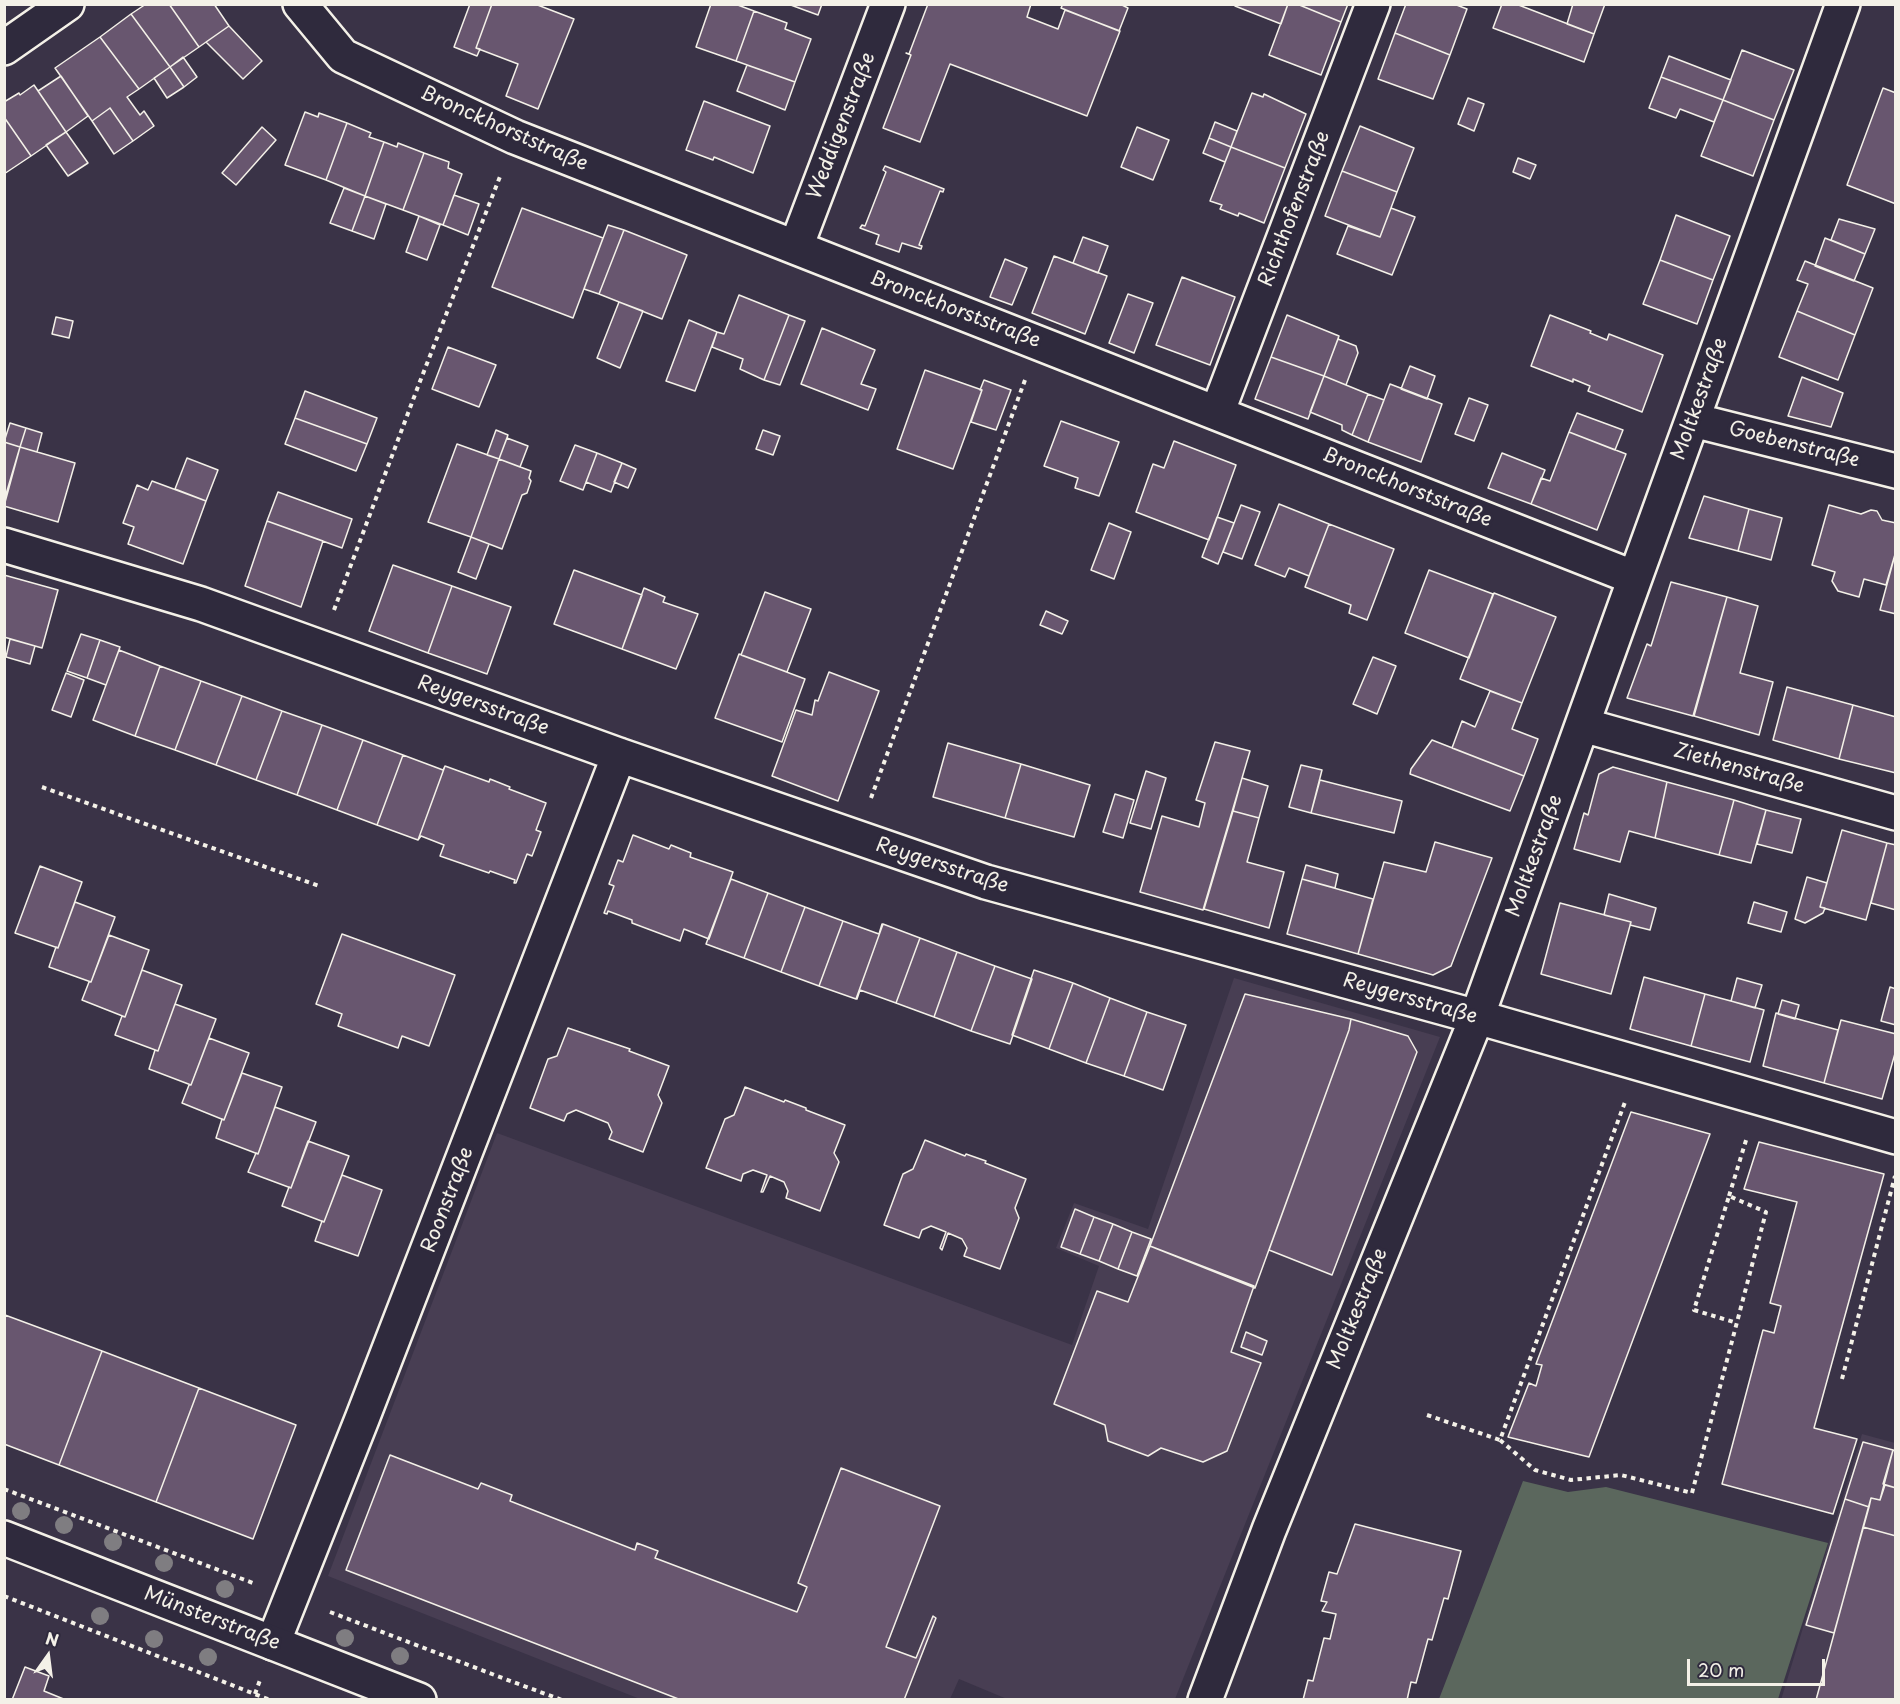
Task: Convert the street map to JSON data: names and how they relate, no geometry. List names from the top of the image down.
{
  "streets": {
    "street": [
      "Weddigenstraße",
      "Bronckhorststraße",
      "Richthofenstraße",
      "Moltkestraße",
      "Goebenstraße",
      "Reygersstraße",
      "Ziethenstraße",
      "Roonstraße",
      "Münsterstraße"
    ]
  },
  "crossings": [
    ["Weddigenstraße", "Bronckhorststraße"],
    ["Bronckhorststraße", "Richthofenstraße"],
    ["Bronckhorststraße", "Moltkestraße"],
    ["Moltkestraße", "Goebenstraße"],
    ["Moltkestraße", "Reygersstraße"],
    ["Moltkestraße", "Ziethenstraße"],
    ["Reygersstraße", "Roonstraße"],
    ["Roonstraße", "Münsterstraße"]
  ],
  "scale_bar": "20 m",
  "north": "top"
}
